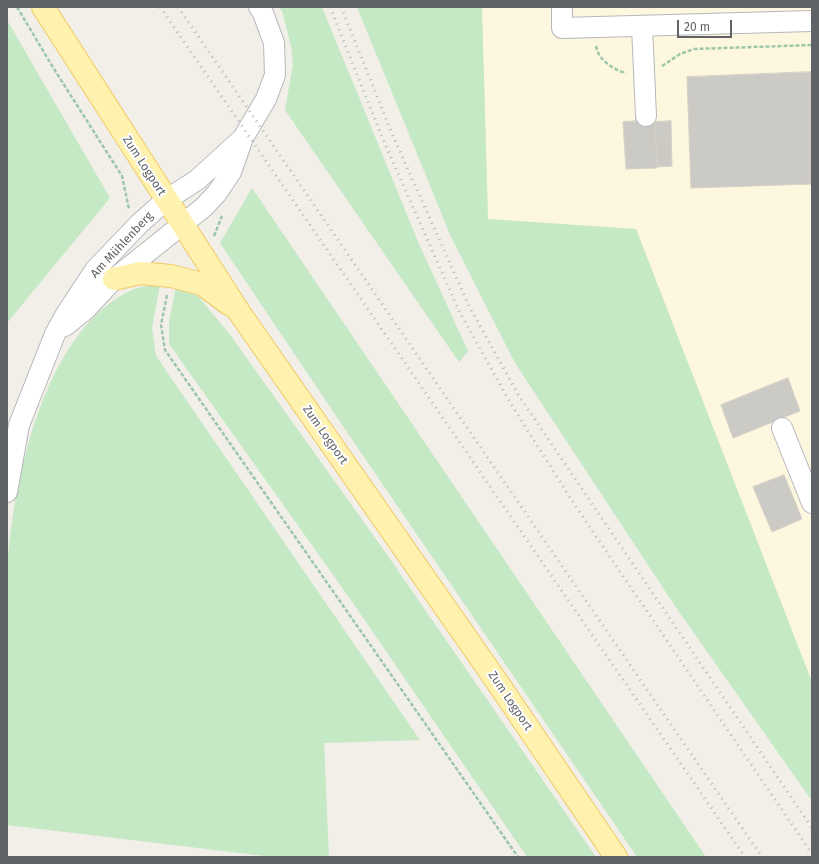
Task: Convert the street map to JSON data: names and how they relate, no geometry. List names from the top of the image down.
{
  "streets": {
    "main road": ["Zum Logport"],
    "street": ["Am Mühlenberg"]
  },
  "crossings": [
    ["Zum Logport", "Am Mühlenberg"]
  ],
  "scale_bar": "20 m"
}
